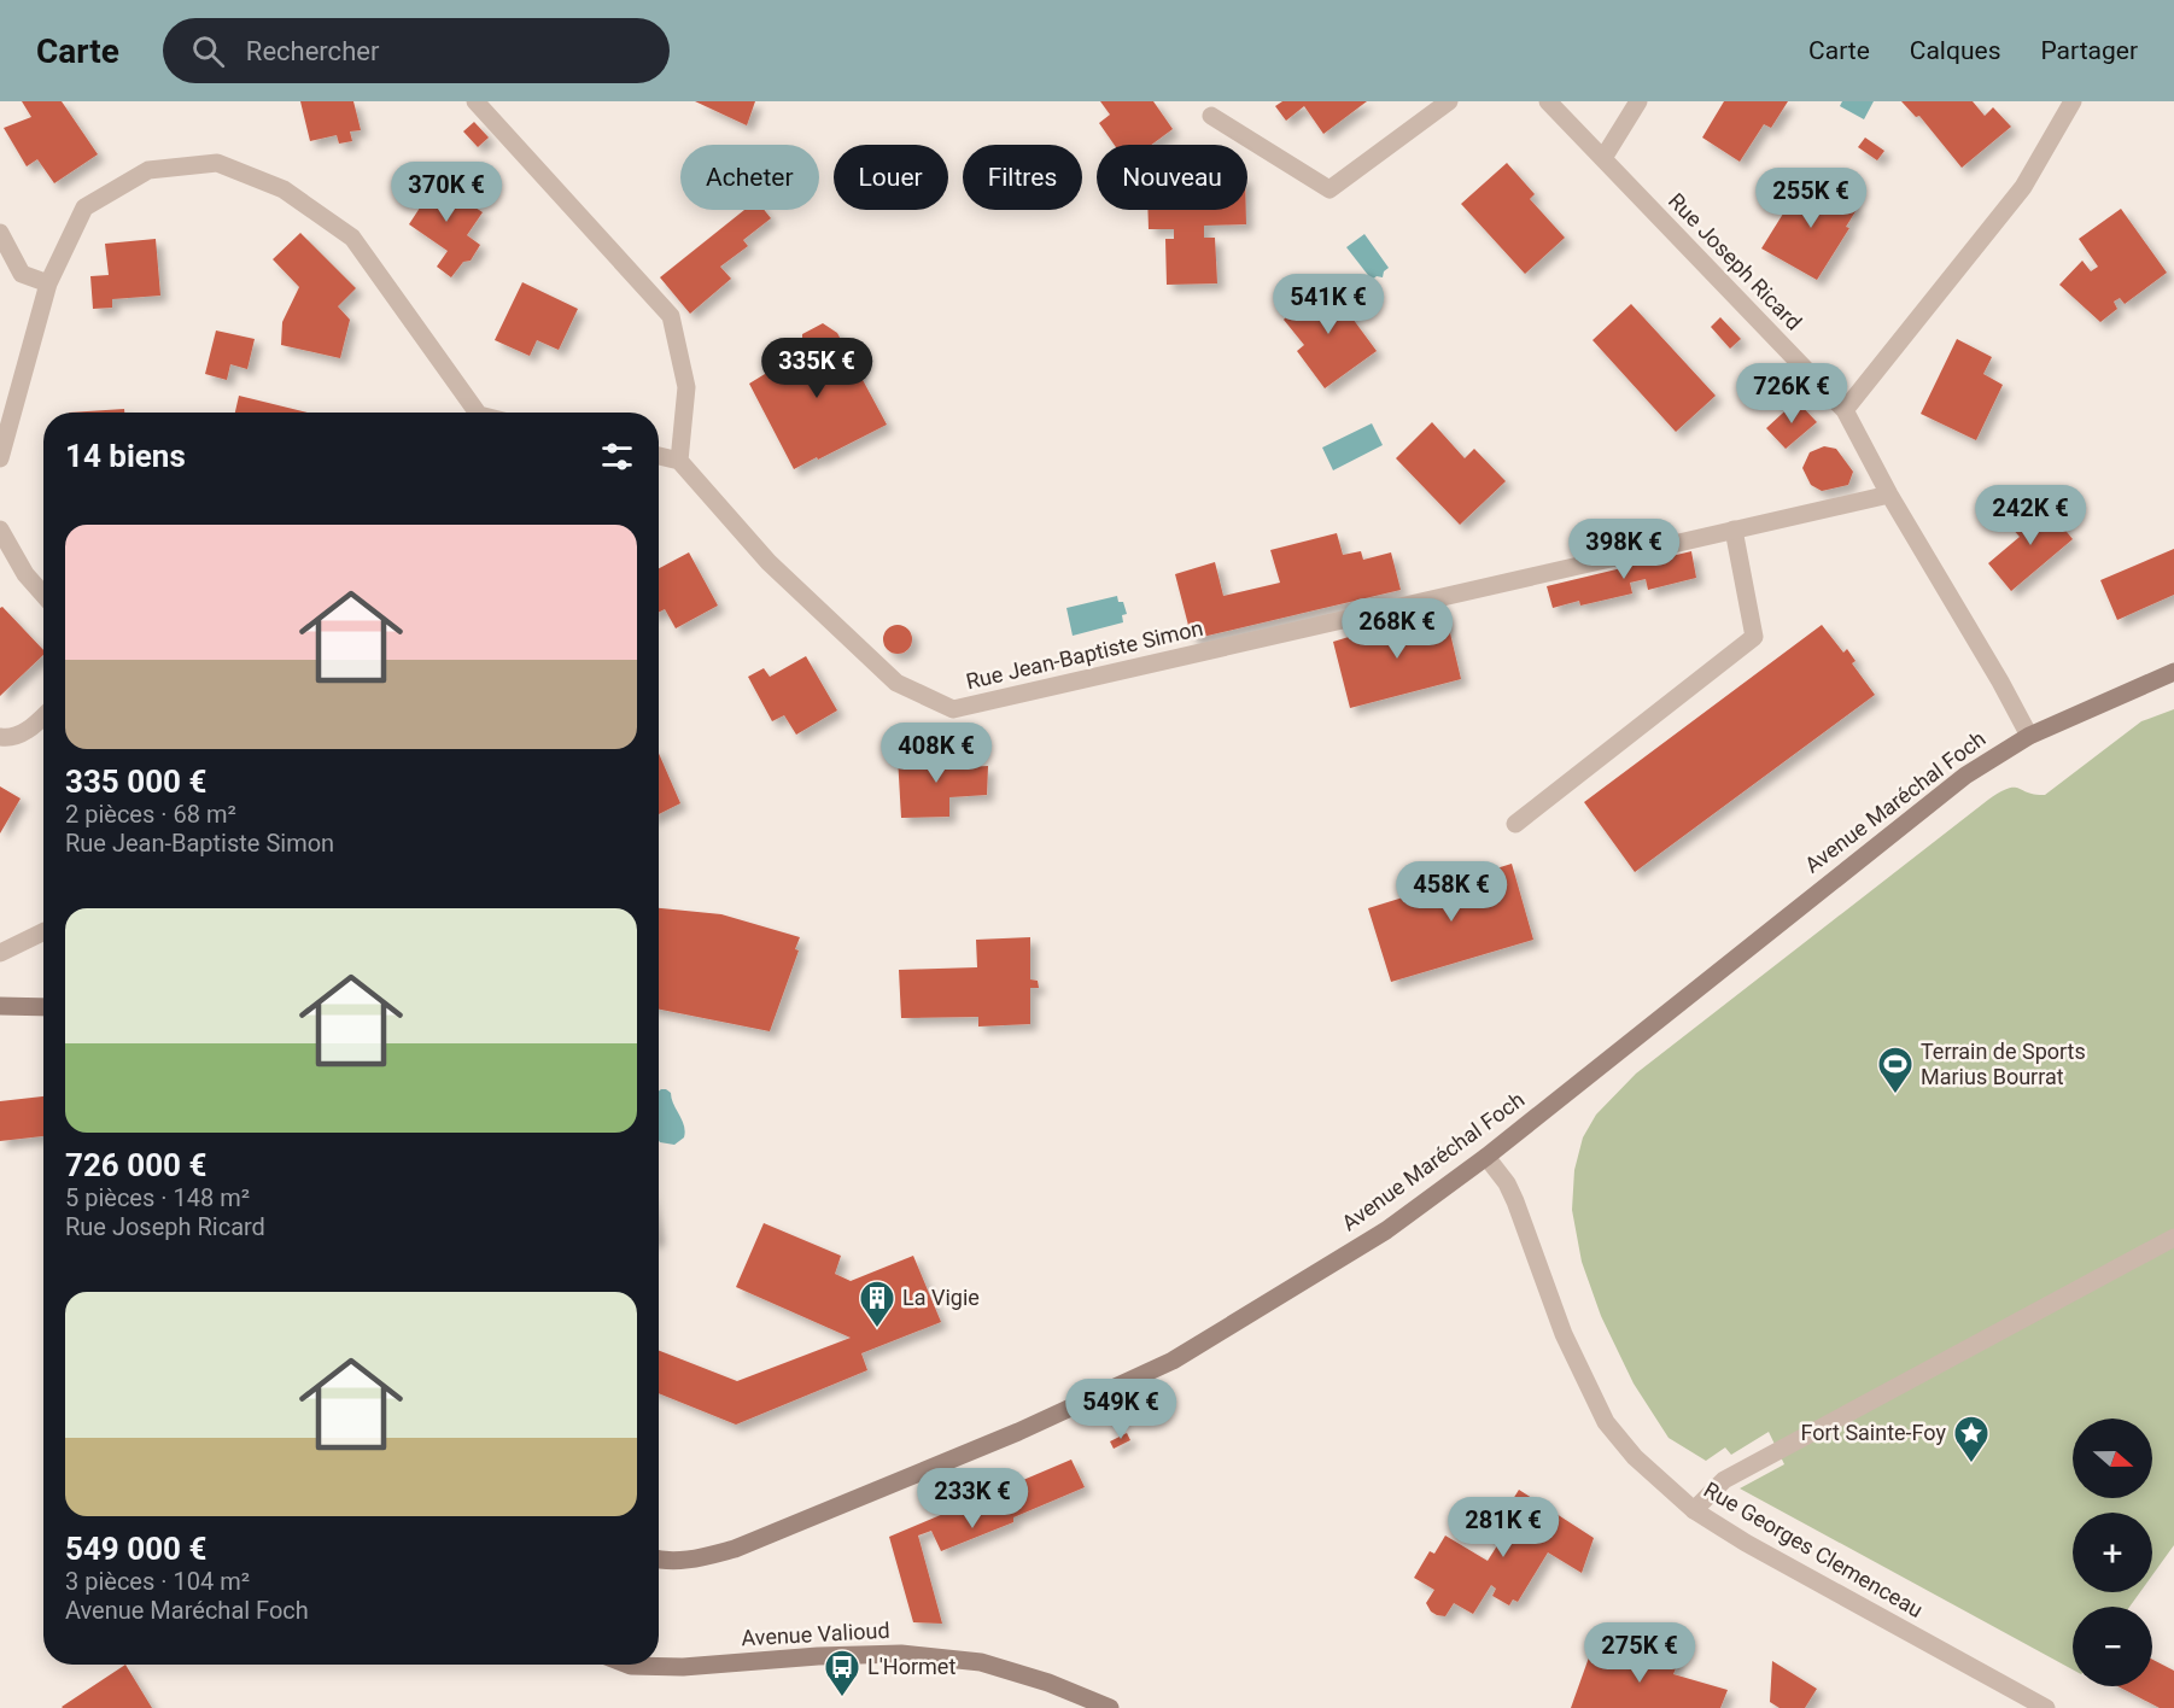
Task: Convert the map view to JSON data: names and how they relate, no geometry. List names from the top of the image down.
{
  "streets": {
    "main road": ["Avenue Maréchal Foch", "Avenue Valioud"],
    "street": ["Rue Joseph Ricard", "Rue Jean-Baptiste Simon", "Rue Georges Clemenceau"]
  },
  "crossings": [
    ["Rue Joseph Ricard", "Rue Jean-Baptiste Simon"],
    ["Rue Joseph Ricard", "Avenue Maréchal Foch"],
    ["Avenue Maréchal Foch", "Rue Georges Clemenceau"]
  ],
  "places": {
    "sports": ["Terrain de Sports Marius Bourrat"],
    "building": ["La Vigie"],
    "place": ["Fort Sainte-Foy"],
    "bus stop": ["L'Hormet"]
  },
  "north": "right",
  "page": {
    "header": "Carte",
    "search": "Rechercher",
    "nav": ["Carte", "Calques", "Partager"],
    "chip": [
      "Acheter",
      "Louer",
      "Filtres",
      "Nouveau"
    ],
    "price": [
      "370K €",
      "255K €",
      "541K €",
      "335K €",
      "726K €",
      "242K €",
      "398K €",
      "268K €",
      "408K €",
      "458K €",
      "549K €",
      "233K €",
      "281K €",
      "275K €"
    ],
    "heading": "14 biens",
    "list": [
      {
        "name": "335 000 €",
        "note": "2 pièces · 68 m² · Rue Jean-Baptiste Simon"
      },
      {
        "name": "726 000 €",
        "note": "5 pièces · 148 m² · Rue Joseph Ricard"
      },
      {
        "name": "549 000 €",
        "note": "3 pièces · 104 m² · Avenue Maréchal Foch"
      }
    ],
    "map_buttons": ["+", "−"]
  }
}
